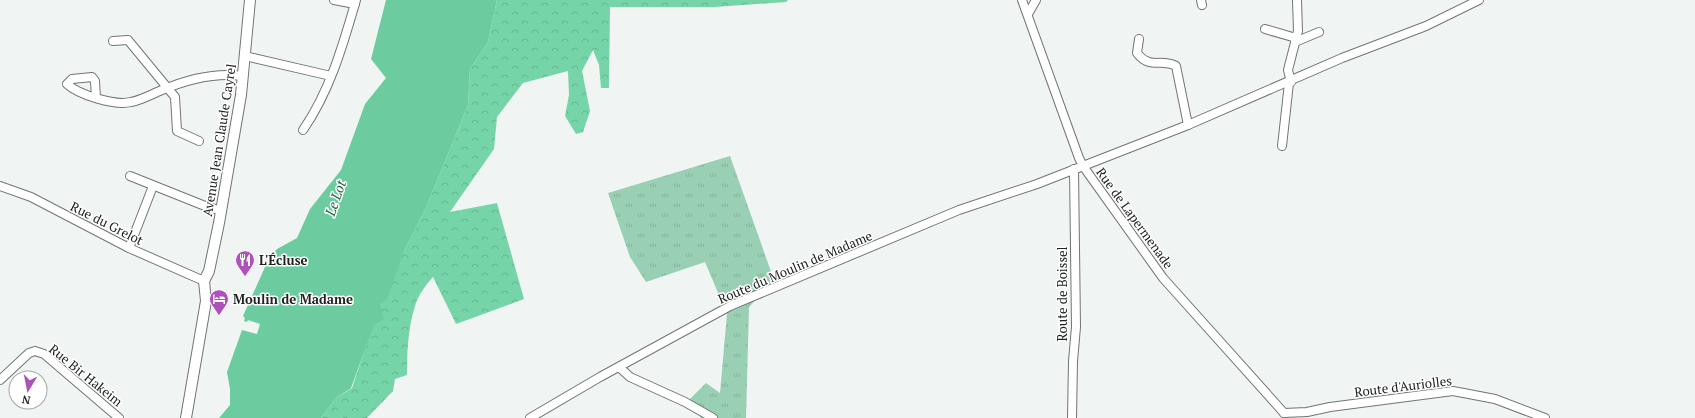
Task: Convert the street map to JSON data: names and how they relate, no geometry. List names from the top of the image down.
{
  "streets": {
    "main road": ["Avenue Jean Claude Cayrel"],
    "street": [
      "Rue de Lapermenade",
      "Rue du Grelot",
      "Route du Moulin de Madame",
      "Route de Boissel",
      "Rue Bir Hakeim",
      "Route d'Auriolles"
    ]
  },
  "crossings": [
    ["Avenue Jean Claude Cayrel", "Rue du Grelot"],
    ["Rue de Lapermenade", "Route du Moulin de Madame"],
    ["Rue de Lapermenade", "Route d'Auriolles"],
    ["Route du Moulin de Madame", "Route de Boissel"]
  ],
  "water": ["Le Lot"],
  "places": {
    "restaurant": ["L'Écluse"],
    "hotel": ["Moulin de Madame"]
  },
  "north": "bottom"
}
